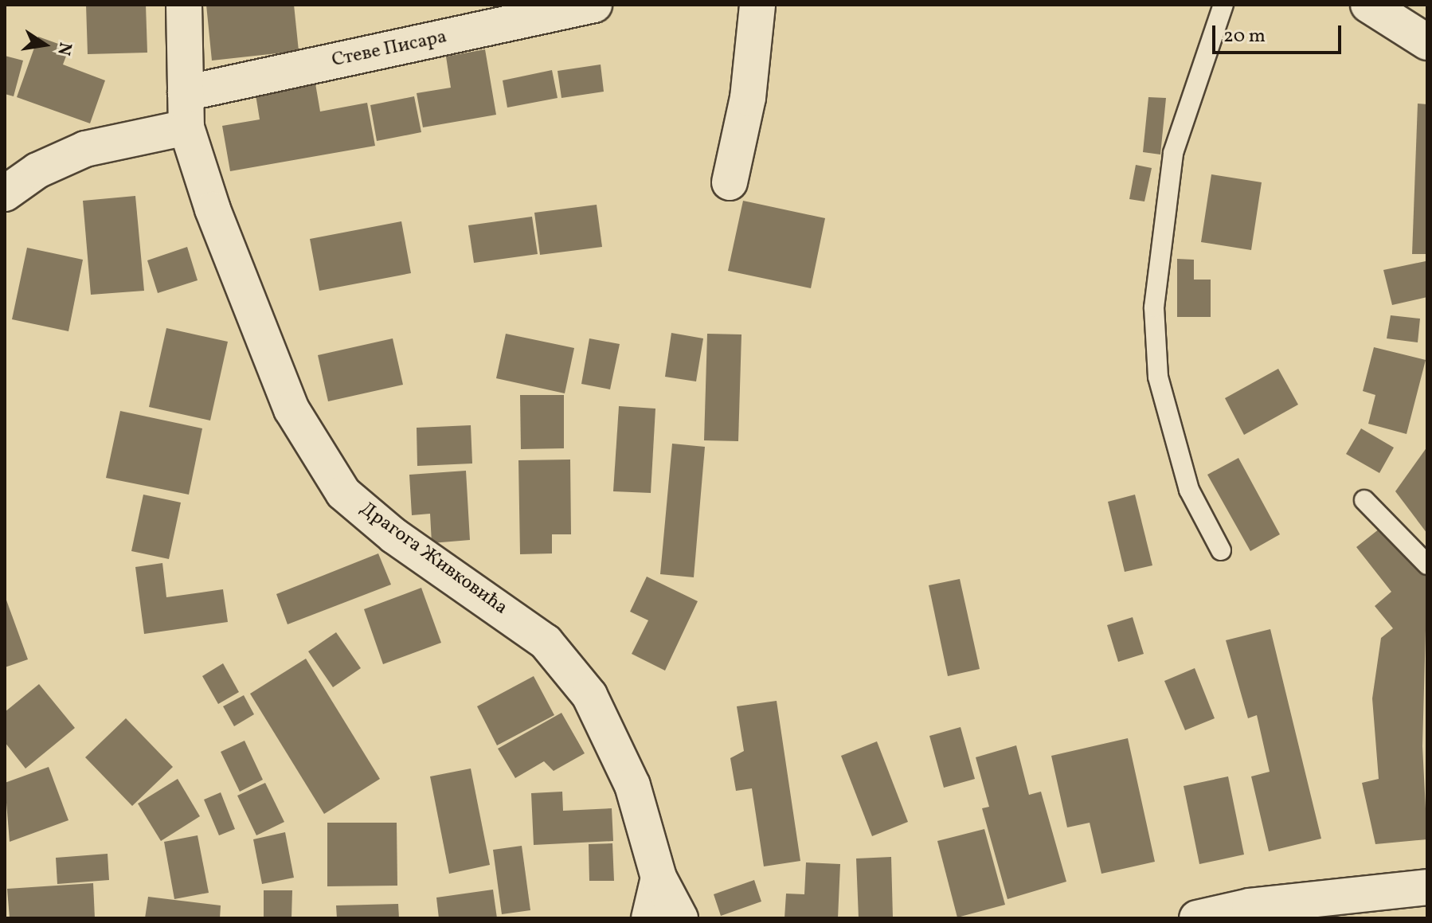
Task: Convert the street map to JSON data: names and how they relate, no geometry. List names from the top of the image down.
{
  "streets": {
    "street": ["Стеве Писара", "Драгога Живковића"]
  },
  "crossings": [
    ["Стеве Писара", "Драгога Живковића"]
  ],
  "scale_bar": "20 m",
  "north": "right"
}
